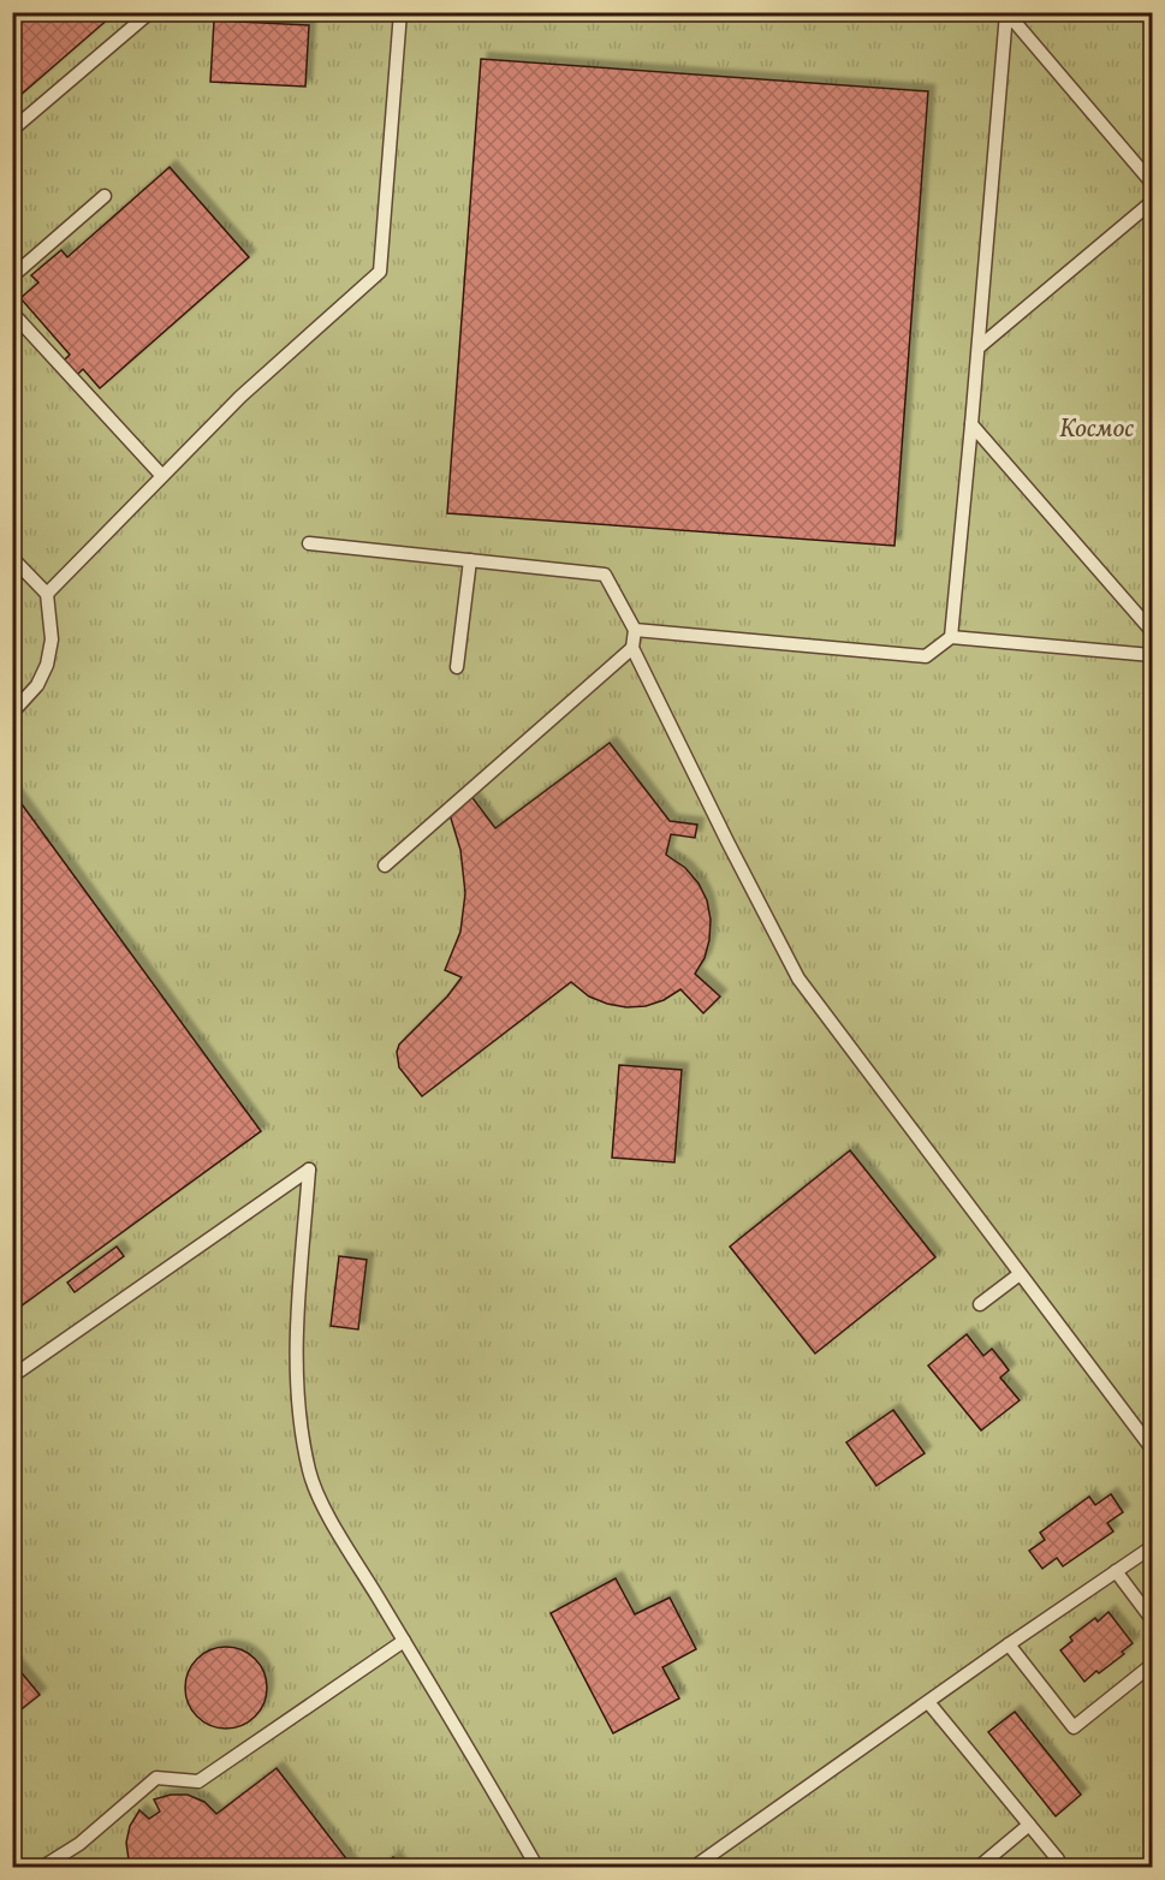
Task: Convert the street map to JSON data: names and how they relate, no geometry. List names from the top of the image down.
{
  "parks": ["Космос"]
}
